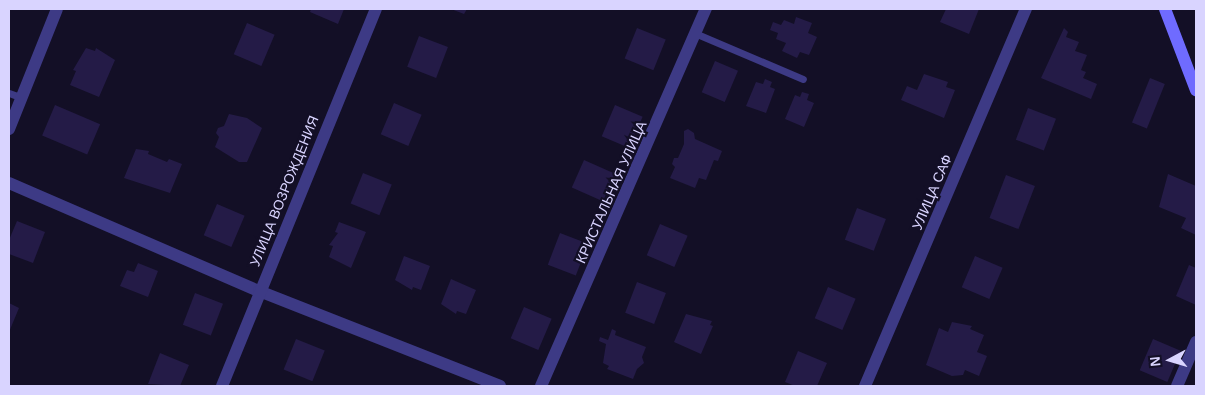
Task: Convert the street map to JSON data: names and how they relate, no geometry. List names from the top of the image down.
{
  "streets": {
    "street": ["УЛИЦА ВОЗРОЖДЕНИЯ", "КРИСТАЛЬНАЯ УЛИЦА", "УЛИЦА САФ"]
  },
  "north": "left"
}
